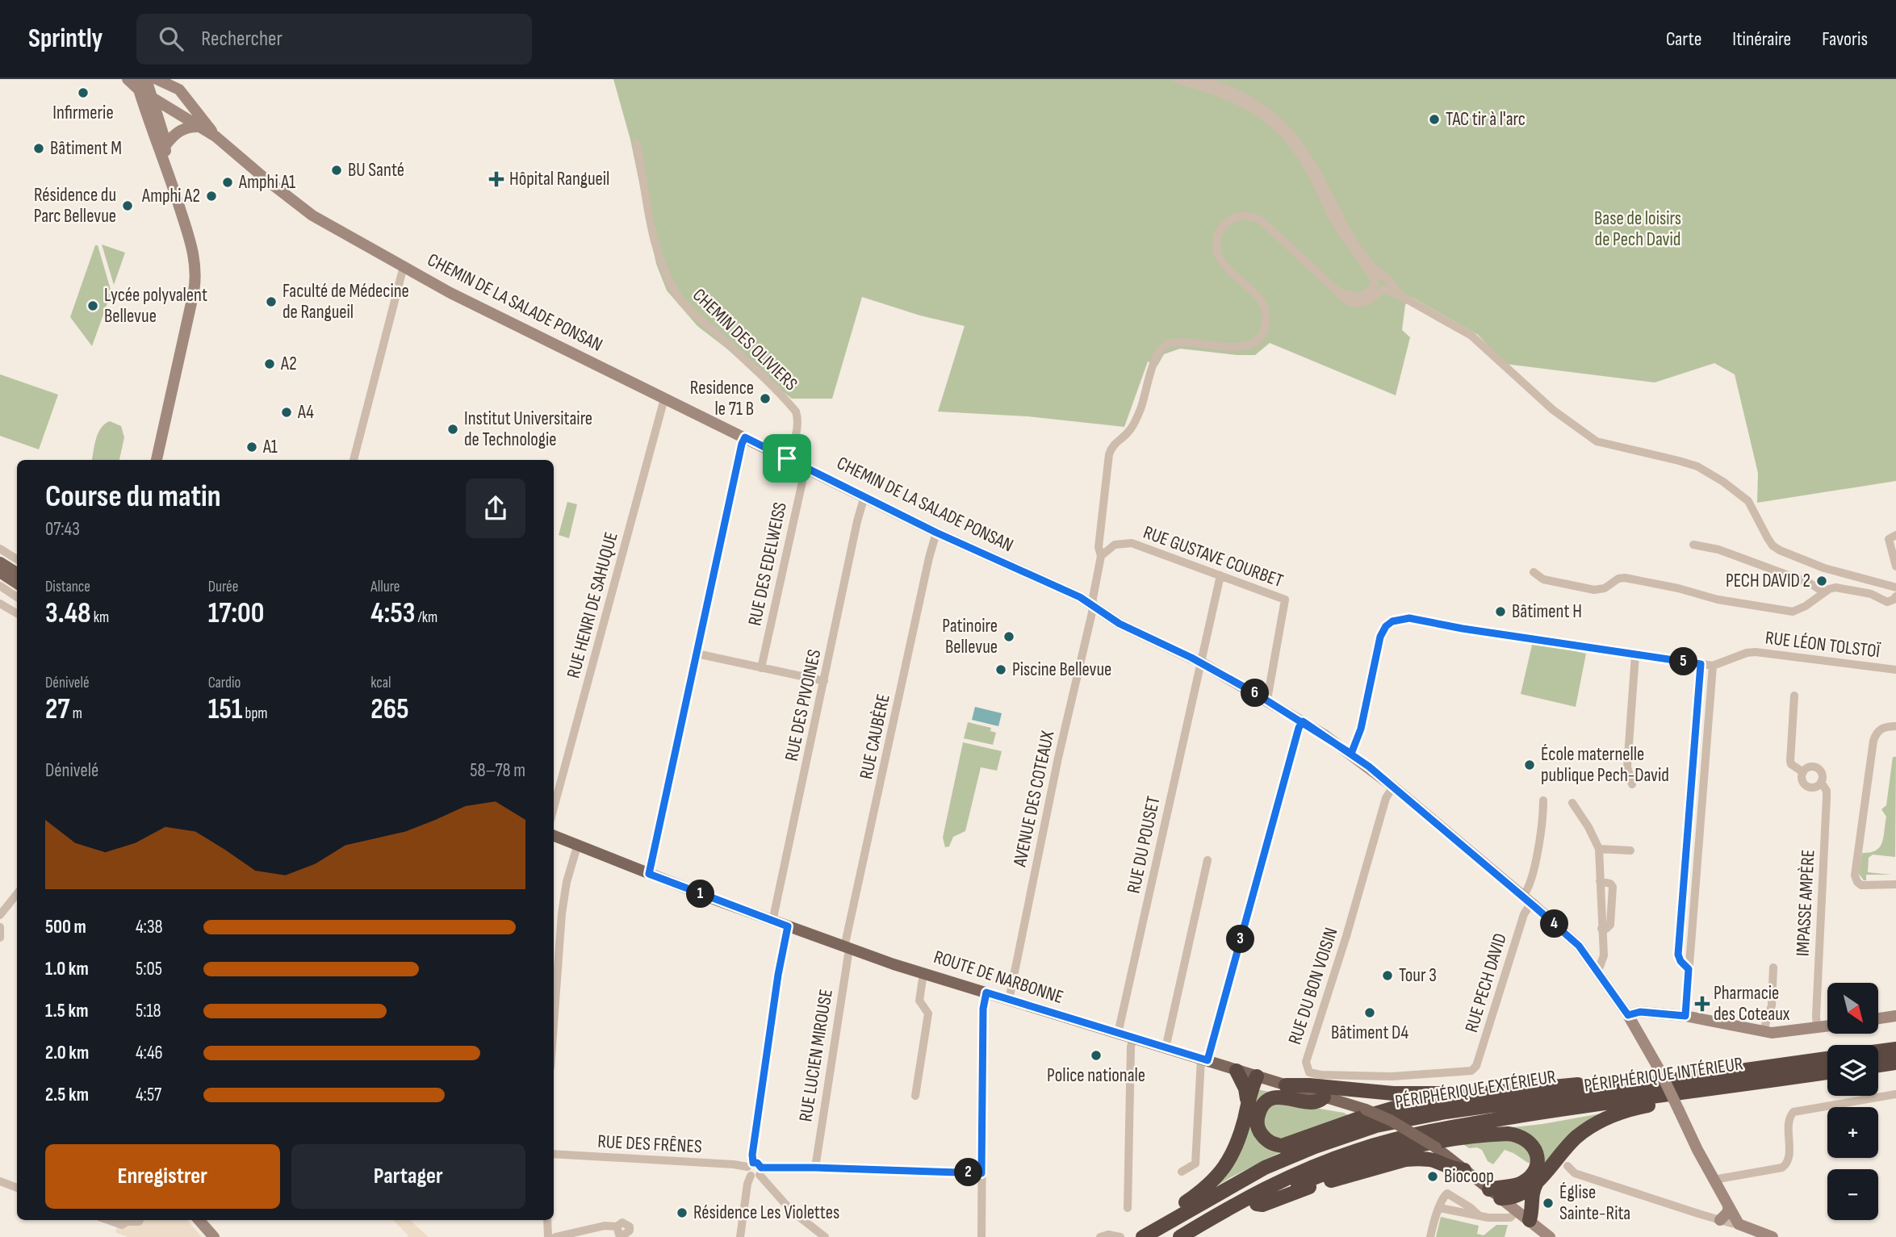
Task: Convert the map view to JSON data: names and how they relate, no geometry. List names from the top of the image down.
{
  "streets": {
    "highway": ["PÉRIPHÉRIQUE INTÉRIEUR", "PÉRIPHÉRIQUE EXTÉRIEUR"],
    "main road": ["ROUTE DE NARBONNE"],
    "street": [
      "CHEMIN DE LA SALADE PONSAN",
      "CHEMIN DES OLIVIERS",
      "RUE GUSTAVE COURBET",
      "RUE DES EDELWEISS",
      "RUE HENRI DE SAHUQUE",
      "RUE LÉON TOLSTOÏ",
      "RUE DES PIVOINES",
      "RUE CAUBÈRE",
      "AVENUE DES COTEAUX",
      "RUE DU POUSET",
      "IMPASSE AMPÈRE",
      "RUE PECH DAVID",
      "RUE DU BON VOISIN",
      "RUE LUCIEN MIROUSE",
      "RUE DES FRÊNES"
    ]
  },
  "crossings": [
    ["CHEMIN DE LA SALADE PONSAN", "CHEMIN DES OLIVIERS"],
    ["CHEMIN DE LA SALADE PONSAN", "RUE GUSTAVE COURBET"],
    ["CHEMIN DE LA SALADE PONSAN", "RUE DES EDELWEISS"],
    ["CHEMIN DE LA SALADE PONSAN", "RUE HENRI DE SAHUQUE"],
    ["CHEMIN DE LA SALADE PONSAN", "RUE DES PIVOINES"],
    ["CHEMIN DE LA SALADE PONSAN", "RUE CAUBÈRE"],
    ["CHEMIN DE LA SALADE PONSAN", "AVENUE DES COTEAUX"],
    ["CHEMIN DE LA SALADE PONSAN", "RUE DU POUSET"],
    ["CHEMIN DE LA SALADE PONSAN", "RUE PECH DAVID"],
    ["CHEMIN DE LA SALADE PONSAN", "RUE DU BON VOISIN"],
    ["RUE GUSTAVE COURBET", "AVENUE DES COTEAUX"],
    ["RUE GUSTAVE COURBET", "RUE DU POUSET"],
    ["RUE DES PIVOINES", "ROUTE DE NARBONNE"],
    ["RUE CAUBÈRE", "ROUTE DE NARBONNE"],
    ["RUE CAUBÈRE", "RUE LUCIEN MIROUSE"],
    ["AVENUE DES COTEAUX", "ROUTE DE NARBONNE"],
    ["RUE DU POUSET", "ROUTE DE NARBONNE"],
    ["ROUTE DE NARBONNE", "RUE LUCIEN MIROUSE"],
    ["RUE PECH DAVID", "RUE DU BON VOISIN"]
  ],
  "parks": ["Base de loisirs de Pech David"],
  "places": {
    "other": [
      "Infirmerie",
      "TAC tir à l'arc",
      "Bâtiment M",
      "BU Santé",
      "Amphi A1",
      "Amphi A2",
      "Résidence du Parc Bellevue",
      "Faculté de Médecine de Rangueil",
      "Lycée polyvalent Bellevue",
      "A2",
      "Residence le 71 B",
      "A4",
      "Institut Universitaire de Technologie",
      "A1",
      "PECH DAVID 2",
      "Bâtiment H",
      "Patinoire Bellevue",
      "Piscine Bellevue",
      "École maternelle publique Pech-David",
      "Tour 3",
      "Bâtiment D4",
      "Police nationale",
      "Biocoop",
      "Église Sainte-Rita",
      "Résidence Les Violettes"
    ],
    "health": ["Hôpital Rangueil", "Pharmacie des Coteaux"]
  },
  "north": "bottom right",
  "page": {
    "header": "Sprintly",
    "search": "Rechercher",
    "nav": ["Carte", "Itinéraire", "Favoris"],
    "heading": ["Course du matin", "07:43"],
    "stats": [
      ["Distance", "3.48 km"],
      ["Durée", "17:00"],
      ["Allure", "4:53 /km"],
      ["Dénivelé", "27 m"],
      ["Cardio", "151 bpm"],
      ["kcal", "265"]
    ],
    "pins": [
      "5",
      "6",
      "1",
      "4",
      "3",
      "2"
    ],
    "chart": ["Dénivelé", "58–78 m"],
    "list": [
      {
        "name": "500 m",
        "note": "4:38"
      },
      {
        "name": "1.0 km",
        "note": "5:05"
      },
      {
        "name": "1.5 km",
        "note": "5:18"
      },
      {
        "name": "2.0 km",
        "note": "4:46"
      },
      {
        "name": "2.5 km",
        "note": "4:57"
      }
    ],
    "map_buttons": ["+", "−"],
    "buttons": ["Enregistrer", "Partager"]
  }
}
